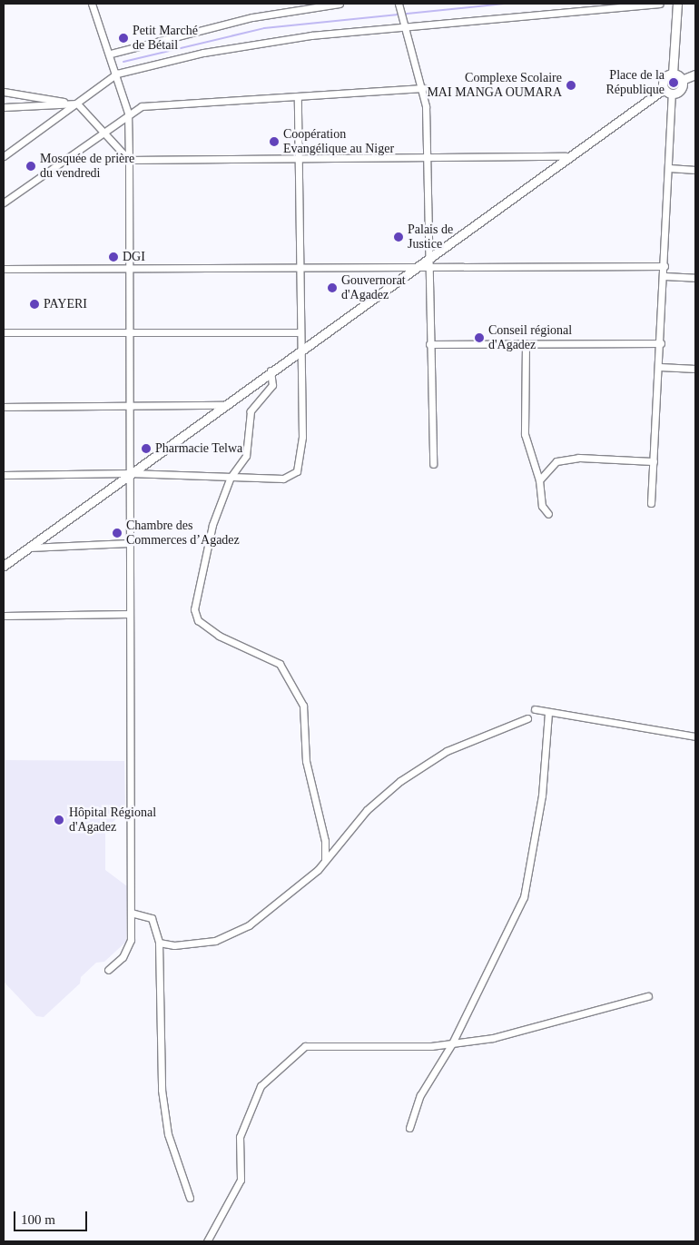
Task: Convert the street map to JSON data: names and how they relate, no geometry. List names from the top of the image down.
{
  "places": [
    "Petit Marché de Bétail",
    "Place de la République",
    "Complexe Scolaire MAI MANGA OUMARA",
    "Coopération Evangélique au Niger",
    "Mosquée de prière du vendredi",
    "Palais de Justice",
    "DGI",
    "Gouvernorat d'Agadez",
    "PAYERI",
    "Conseil régional d'Agadez",
    "Pharmacie Telwa",
    "Chambre des Commerces d’Agadez",
    "Hôpital Régional d'Agadez"
  ],
  "scale_bar": "100 m"
}
